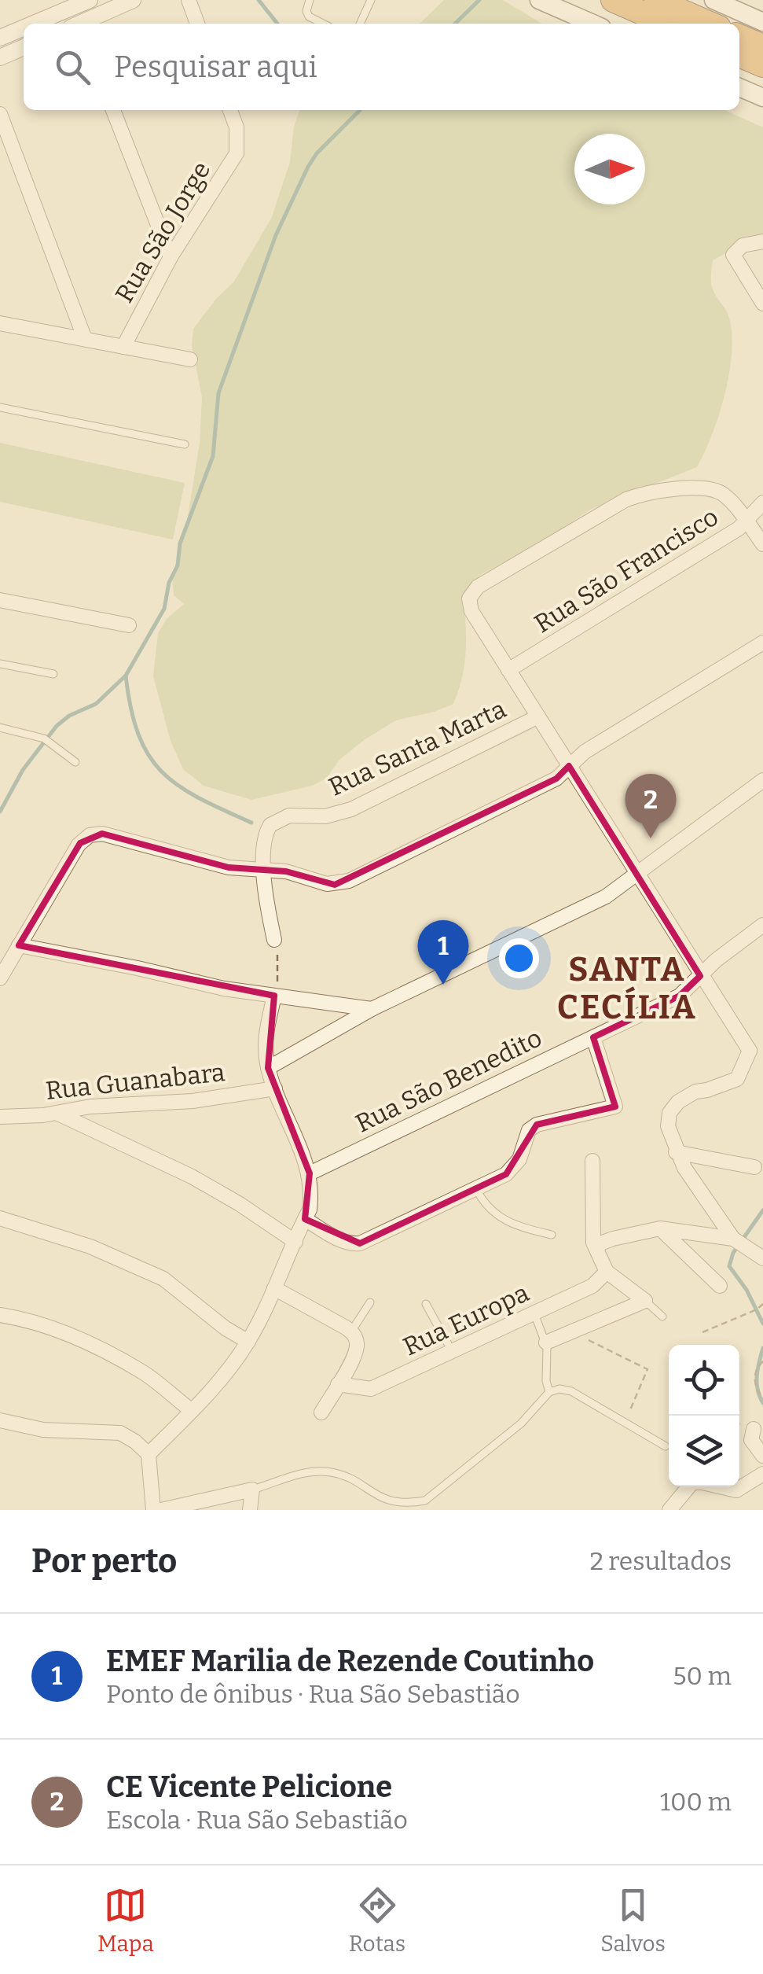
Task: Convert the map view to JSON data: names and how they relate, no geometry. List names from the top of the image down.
{
  "streets": {
    "street": [
      "Rua São Jorge",
      "Rua São Francisco",
      "Rua Santa Marta",
      "Rua São Benedito",
      "Rua Guanabara",
      "Rua Europa"
    ]
  },
  "districts": ["SANTA CECÍLIA"],
  "north": "right",
  "page": {
    "search": "Pesquisar aqui",
    "pins": ["2", "1"],
    "heading": ["Por perto", "2 resultados"],
    "list": [
      {
        "mark": "1",
        "name": "EMEF Marilia de Rezende Coutinho",
        "note": "Ponto de ônibus · Rua São Sebastião",
        "value": "50 m"
      },
      {
        "mark": "2",
        "name": "CE Vicente Pelicione",
        "note": "Escola · Rua São Sebastião",
        "value": "100 m"
      }
    ],
    "nav": ["Mapa", "Rotas", "Salvos"]
  }
}
